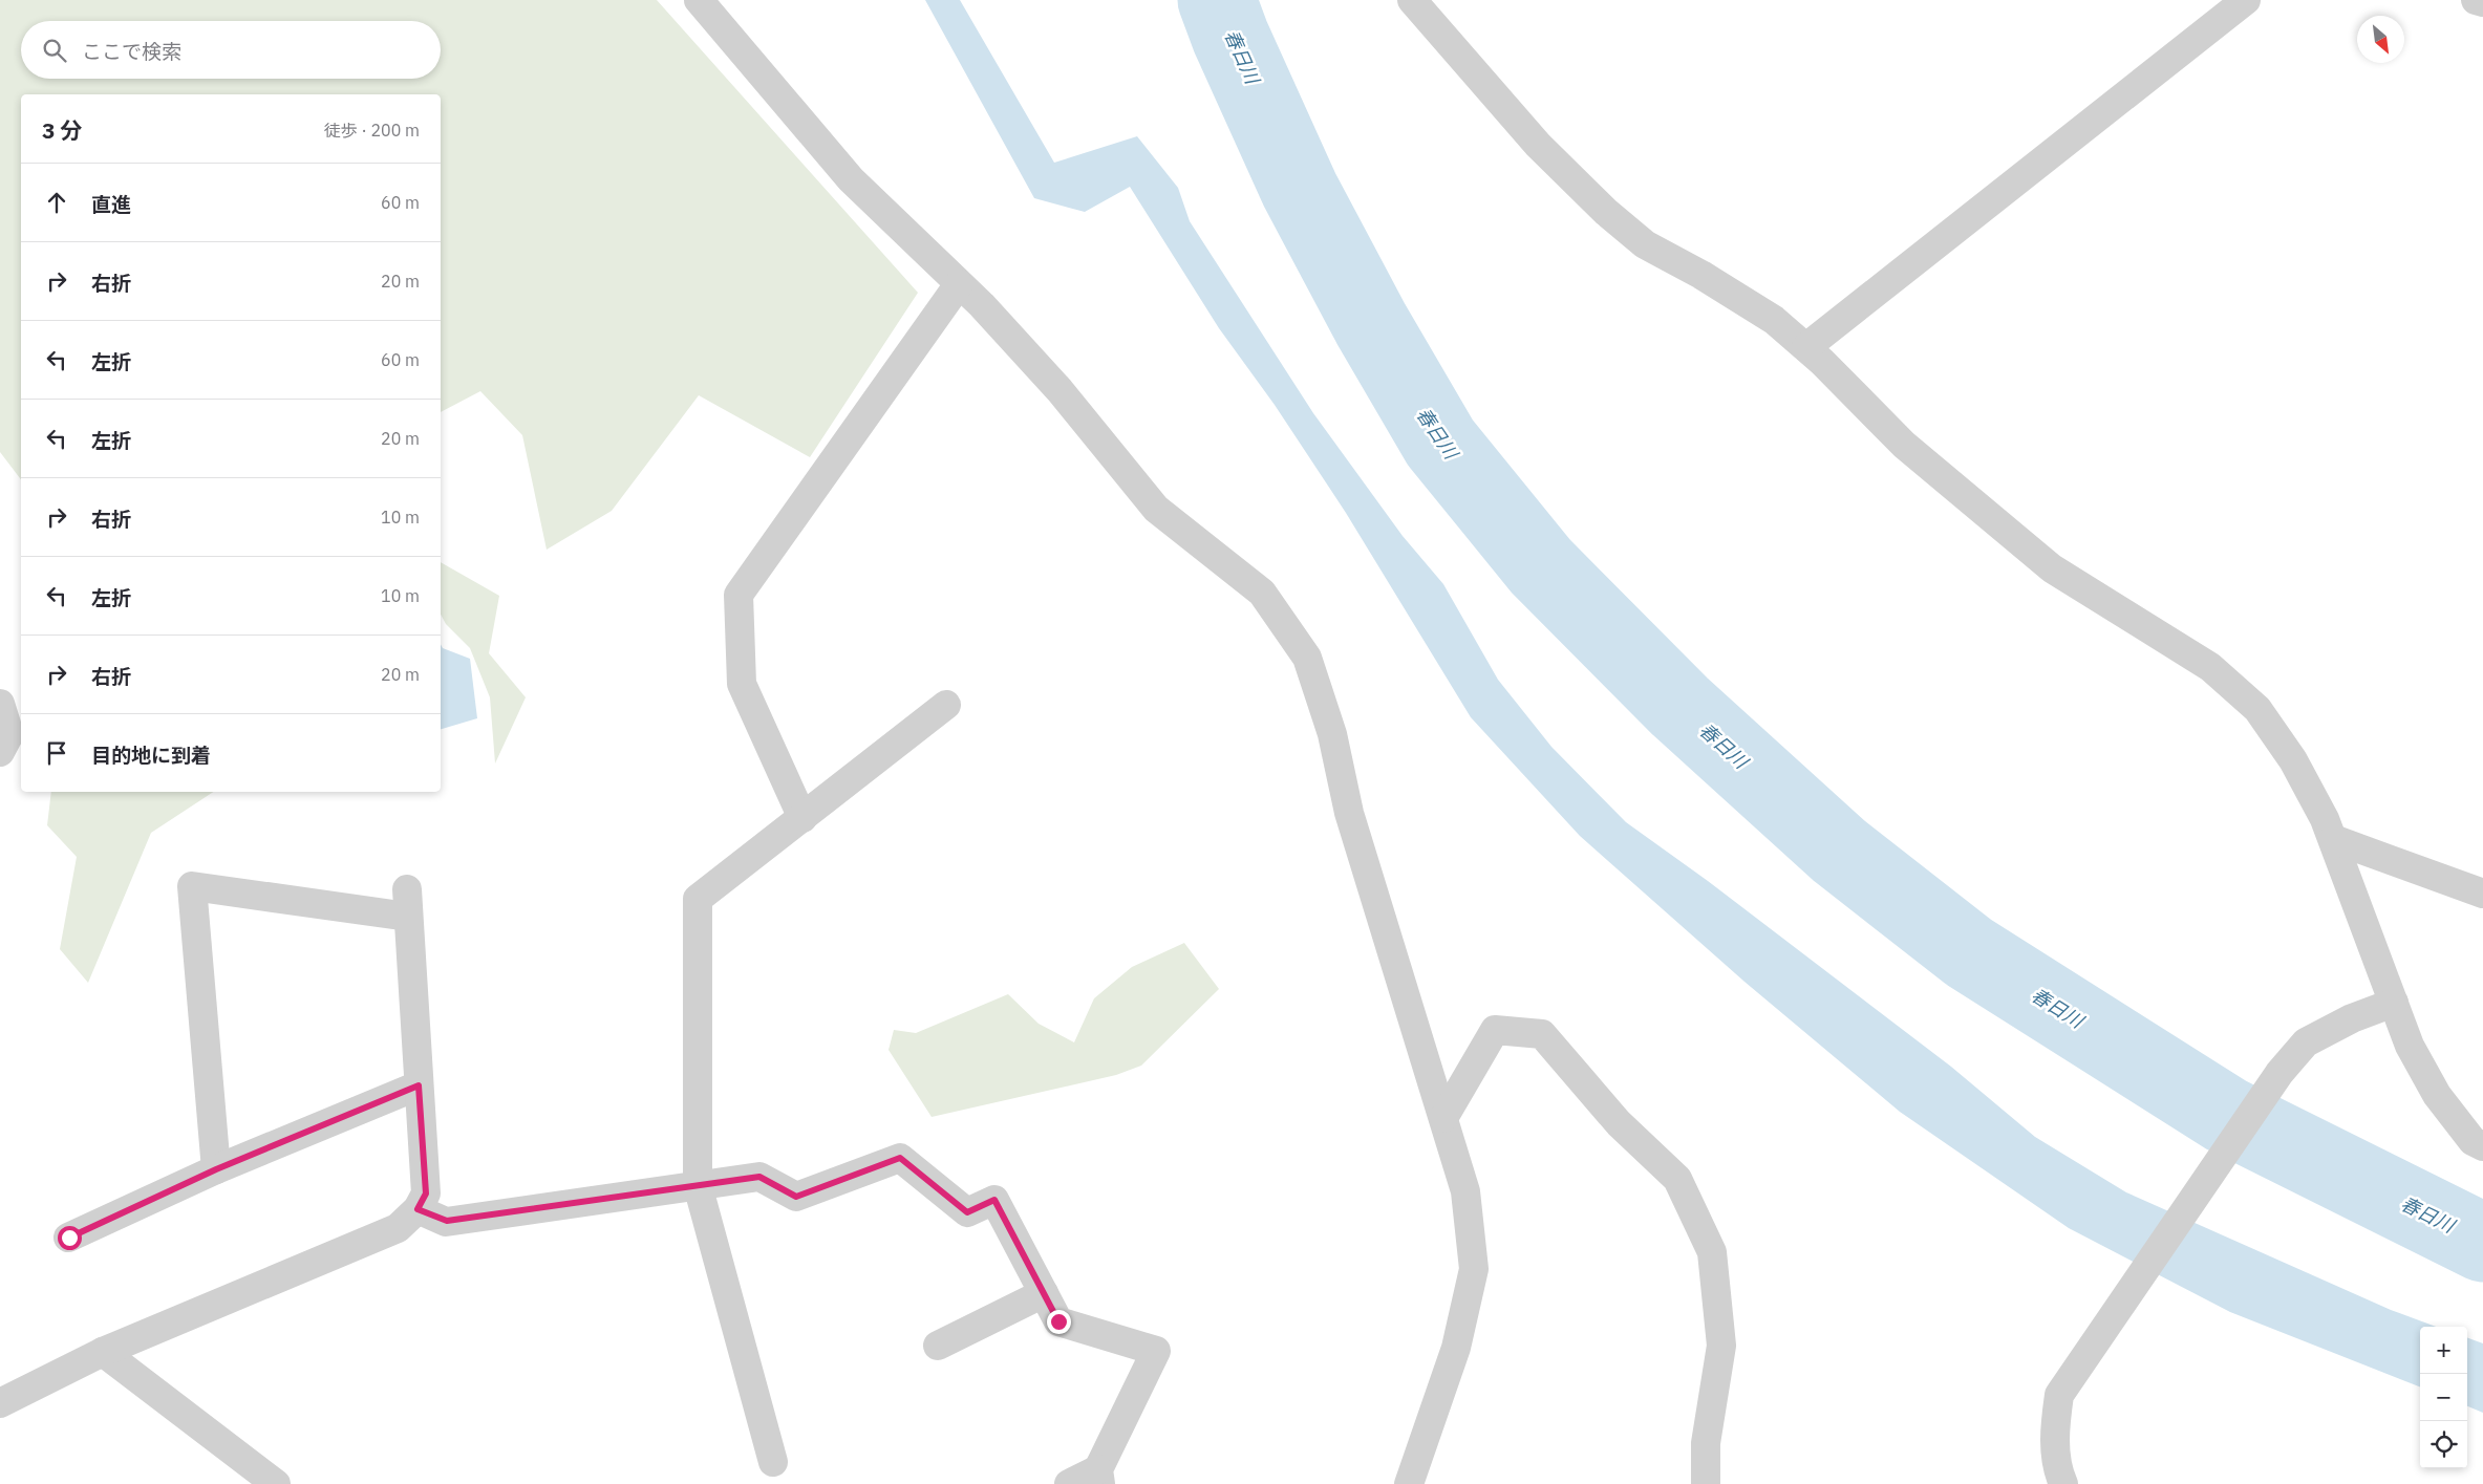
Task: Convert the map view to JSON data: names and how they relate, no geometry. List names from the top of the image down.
{
  "water": ["春日川"],
  "north": "bottom right",
  "page": {
    "search": "ここで検索",
    "heading": ["3 分", "徒歩 · 200 m"],
    "list": [
      ["直進", "60 m"],
      ["右折", "20 m"],
      ["左折", "60 m"],
      ["左折", "20 m"],
      ["右折", "10 m"],
      ["左折", "10 m"],
      ["右折", "20 m"],
      "目的地に到着"
    ],
    "map_buttons": ["+", "−"]
  }
}
